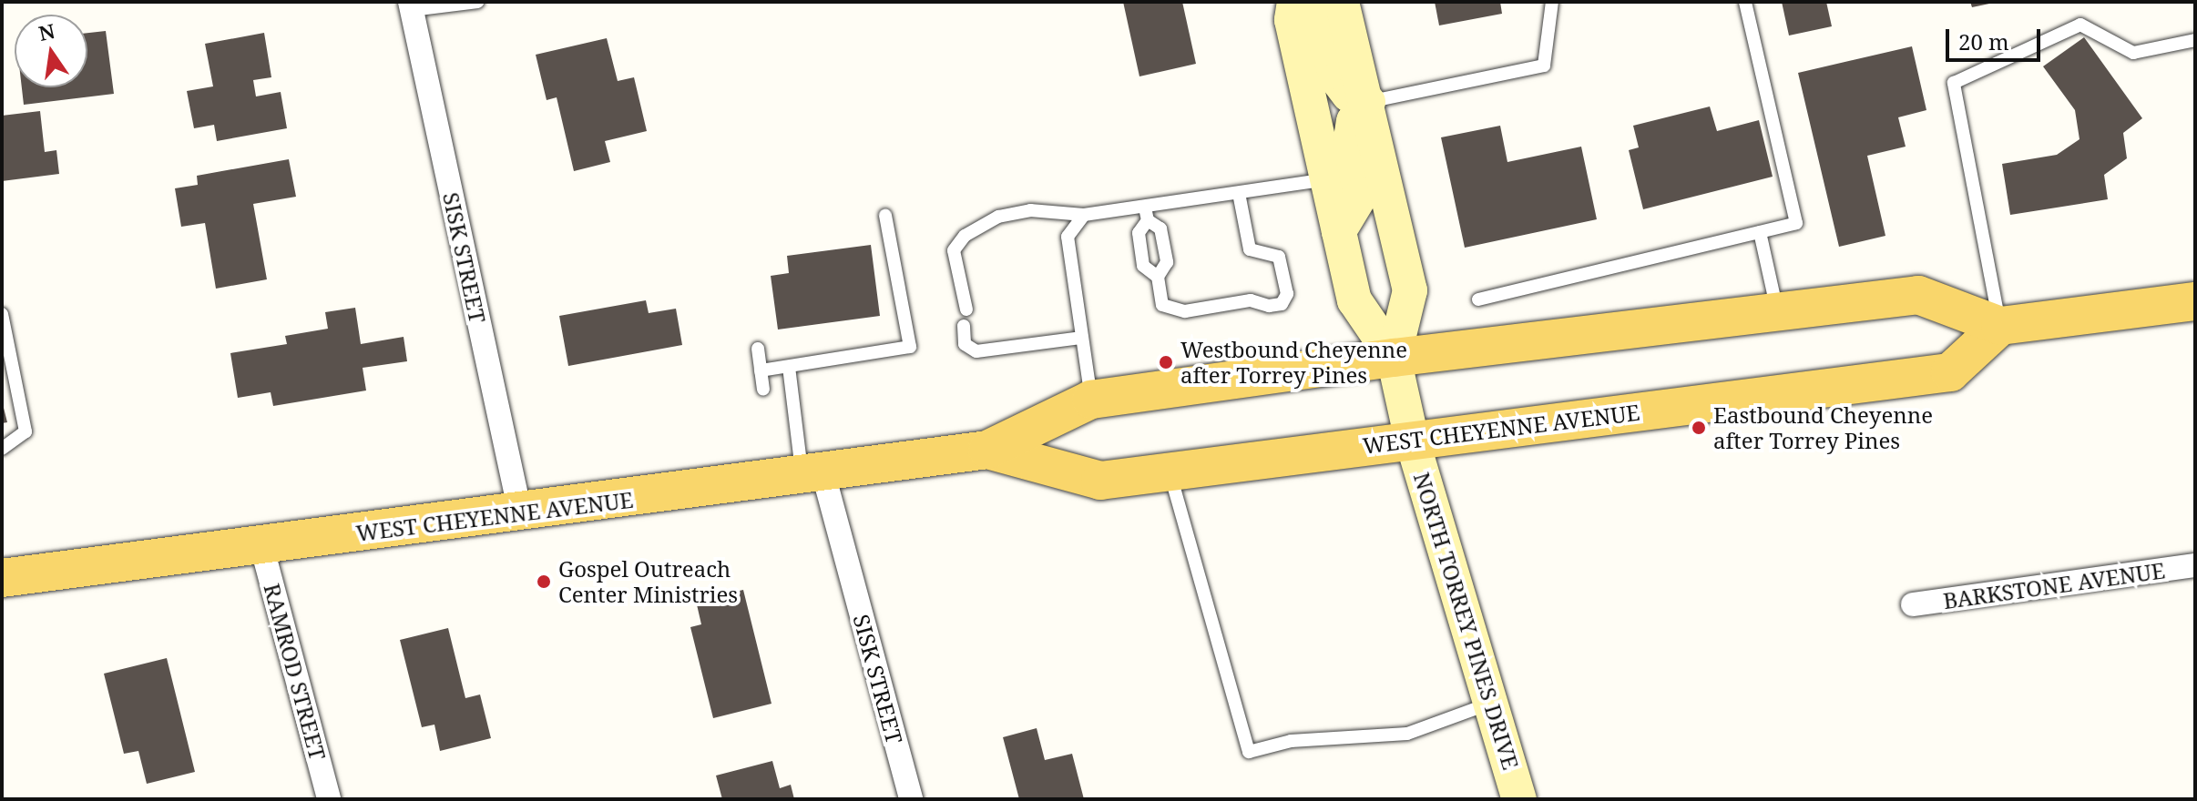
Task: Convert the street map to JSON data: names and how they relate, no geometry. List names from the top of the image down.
{
  "streets": {
    "main road": ["WEST CHEYENNE AVENUE", "NORTH TORREY PINES DRIVE"],
    "street": ["SISK STREET", "BARKSTONE AVENUE", "RAMROD STREET"]
  },
  "crossings": [
    ["SISK STREET", "WEST CHEYENNE AVENUE"],
    ["WEST CHEYENNE AVENUE", "NORTH TORREY PINES DRIVE"],
    ["WEST CHEYENNE AVENUE", "RAMROD STREET"]
  ],
  "places": ["Westbound Cheyenne after Torrey Pines", "Eastbound Cheyenne after Torrey Pines", "Gospel Outreach Center Ministries"],
  "scale_bar": "20 m",
  "north": "top"
}
